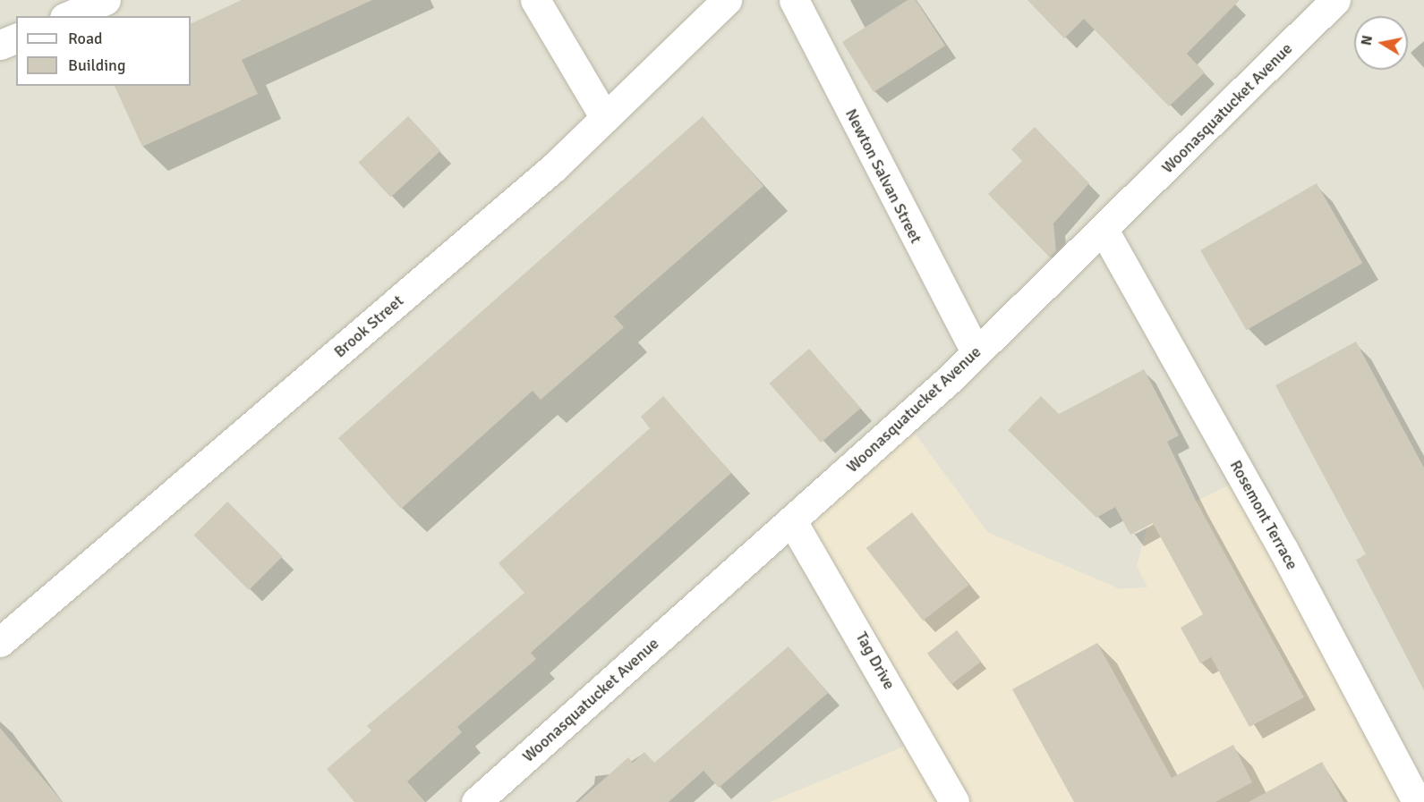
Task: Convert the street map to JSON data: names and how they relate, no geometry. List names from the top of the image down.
{
  "streets": {
    "street": [
      "Woonasquatucket Avenue",
      "Newton Salvan Street",
      "Brook Street",
      "Rosemont Terrace",
      "Tag Drive"
    ]
  },
  "crossings": [
    ["Woonasquatucket Avenue", "Newton Salvan Street"],
    ["Woonasquatucket Avenue", "Rosemont Terrace"],
    ["Woonasquatucket Avenue", "Tag Drive"]
  ],
  "legend": ["Road", "Building"],
  "north": "left"
}
